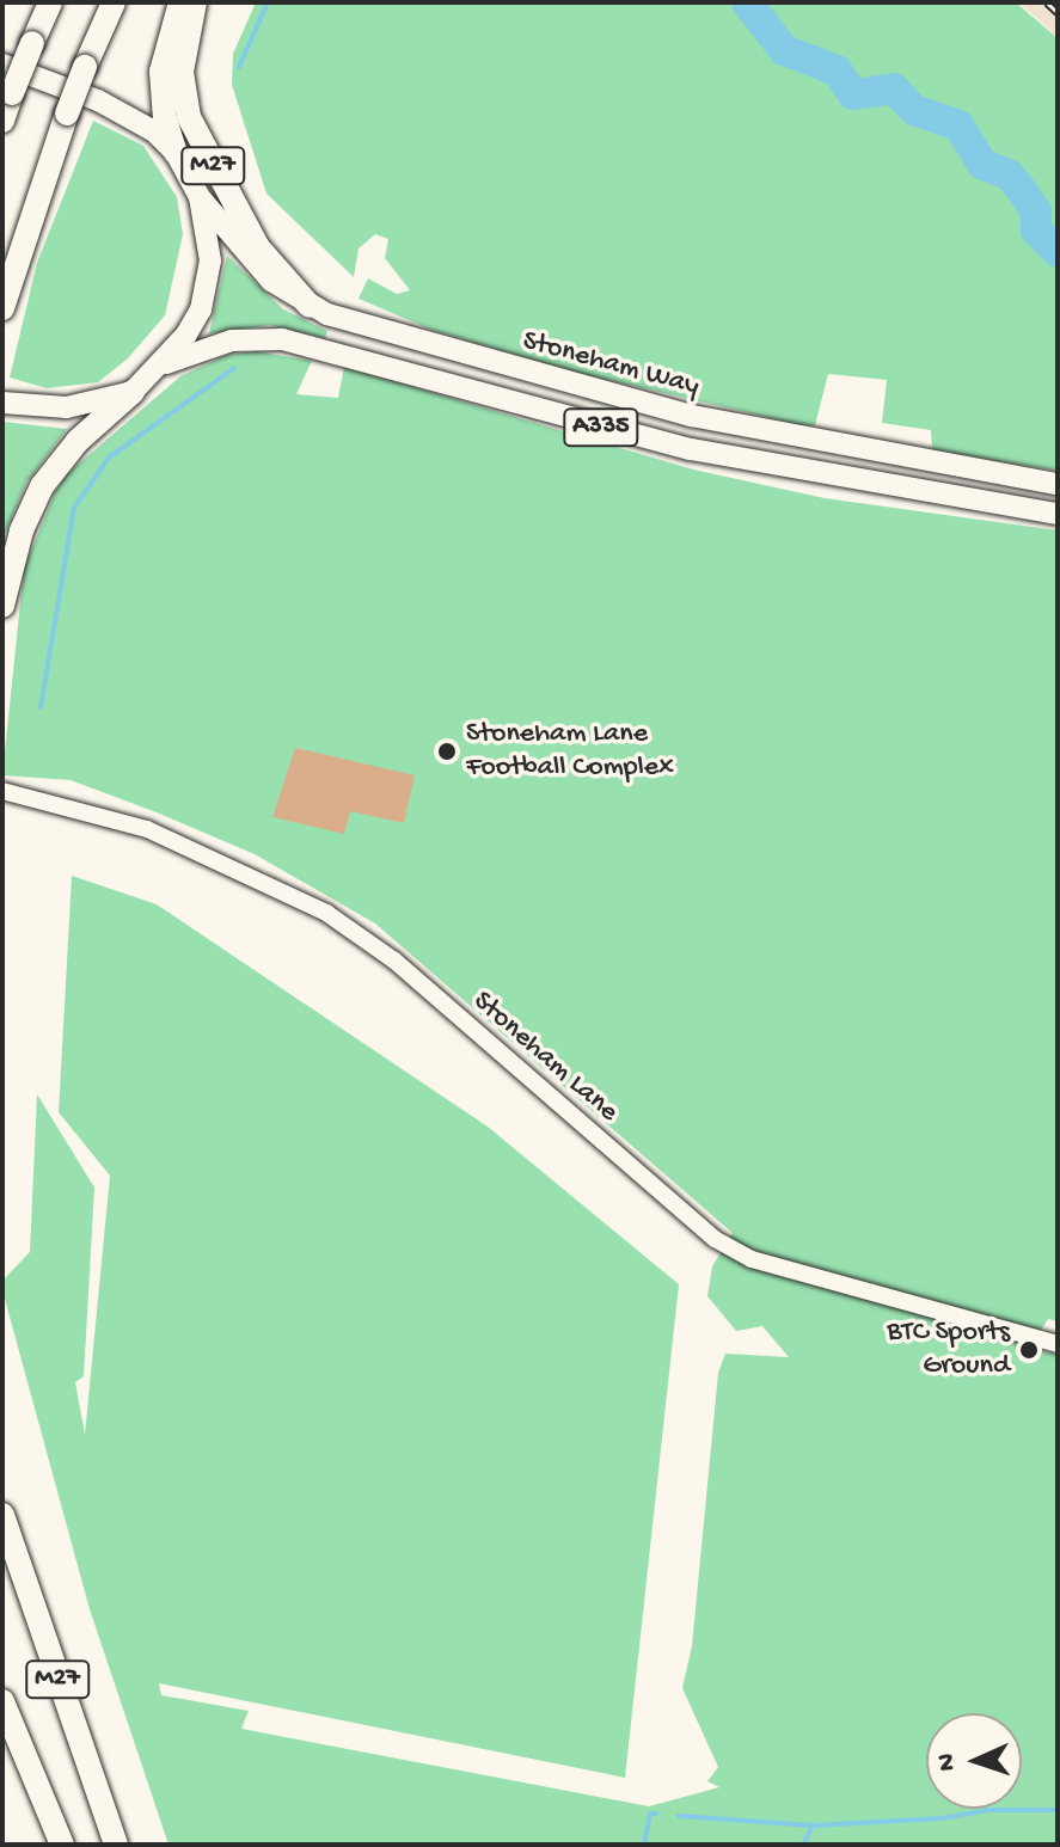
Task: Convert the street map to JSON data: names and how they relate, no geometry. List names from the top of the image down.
{
  "streets": {
    "highway": ["M27"],
    "main road": ["Stoneham Way", "A335"],
    "street": ["Stoneham Lane"]
  },
  "crossings": [
    ["M27", "Stoneham Way"]
  ],
  "places": ["Stoneham Lane Football Complex", "BTC Sports Ground"],
  "north": "left"
}
